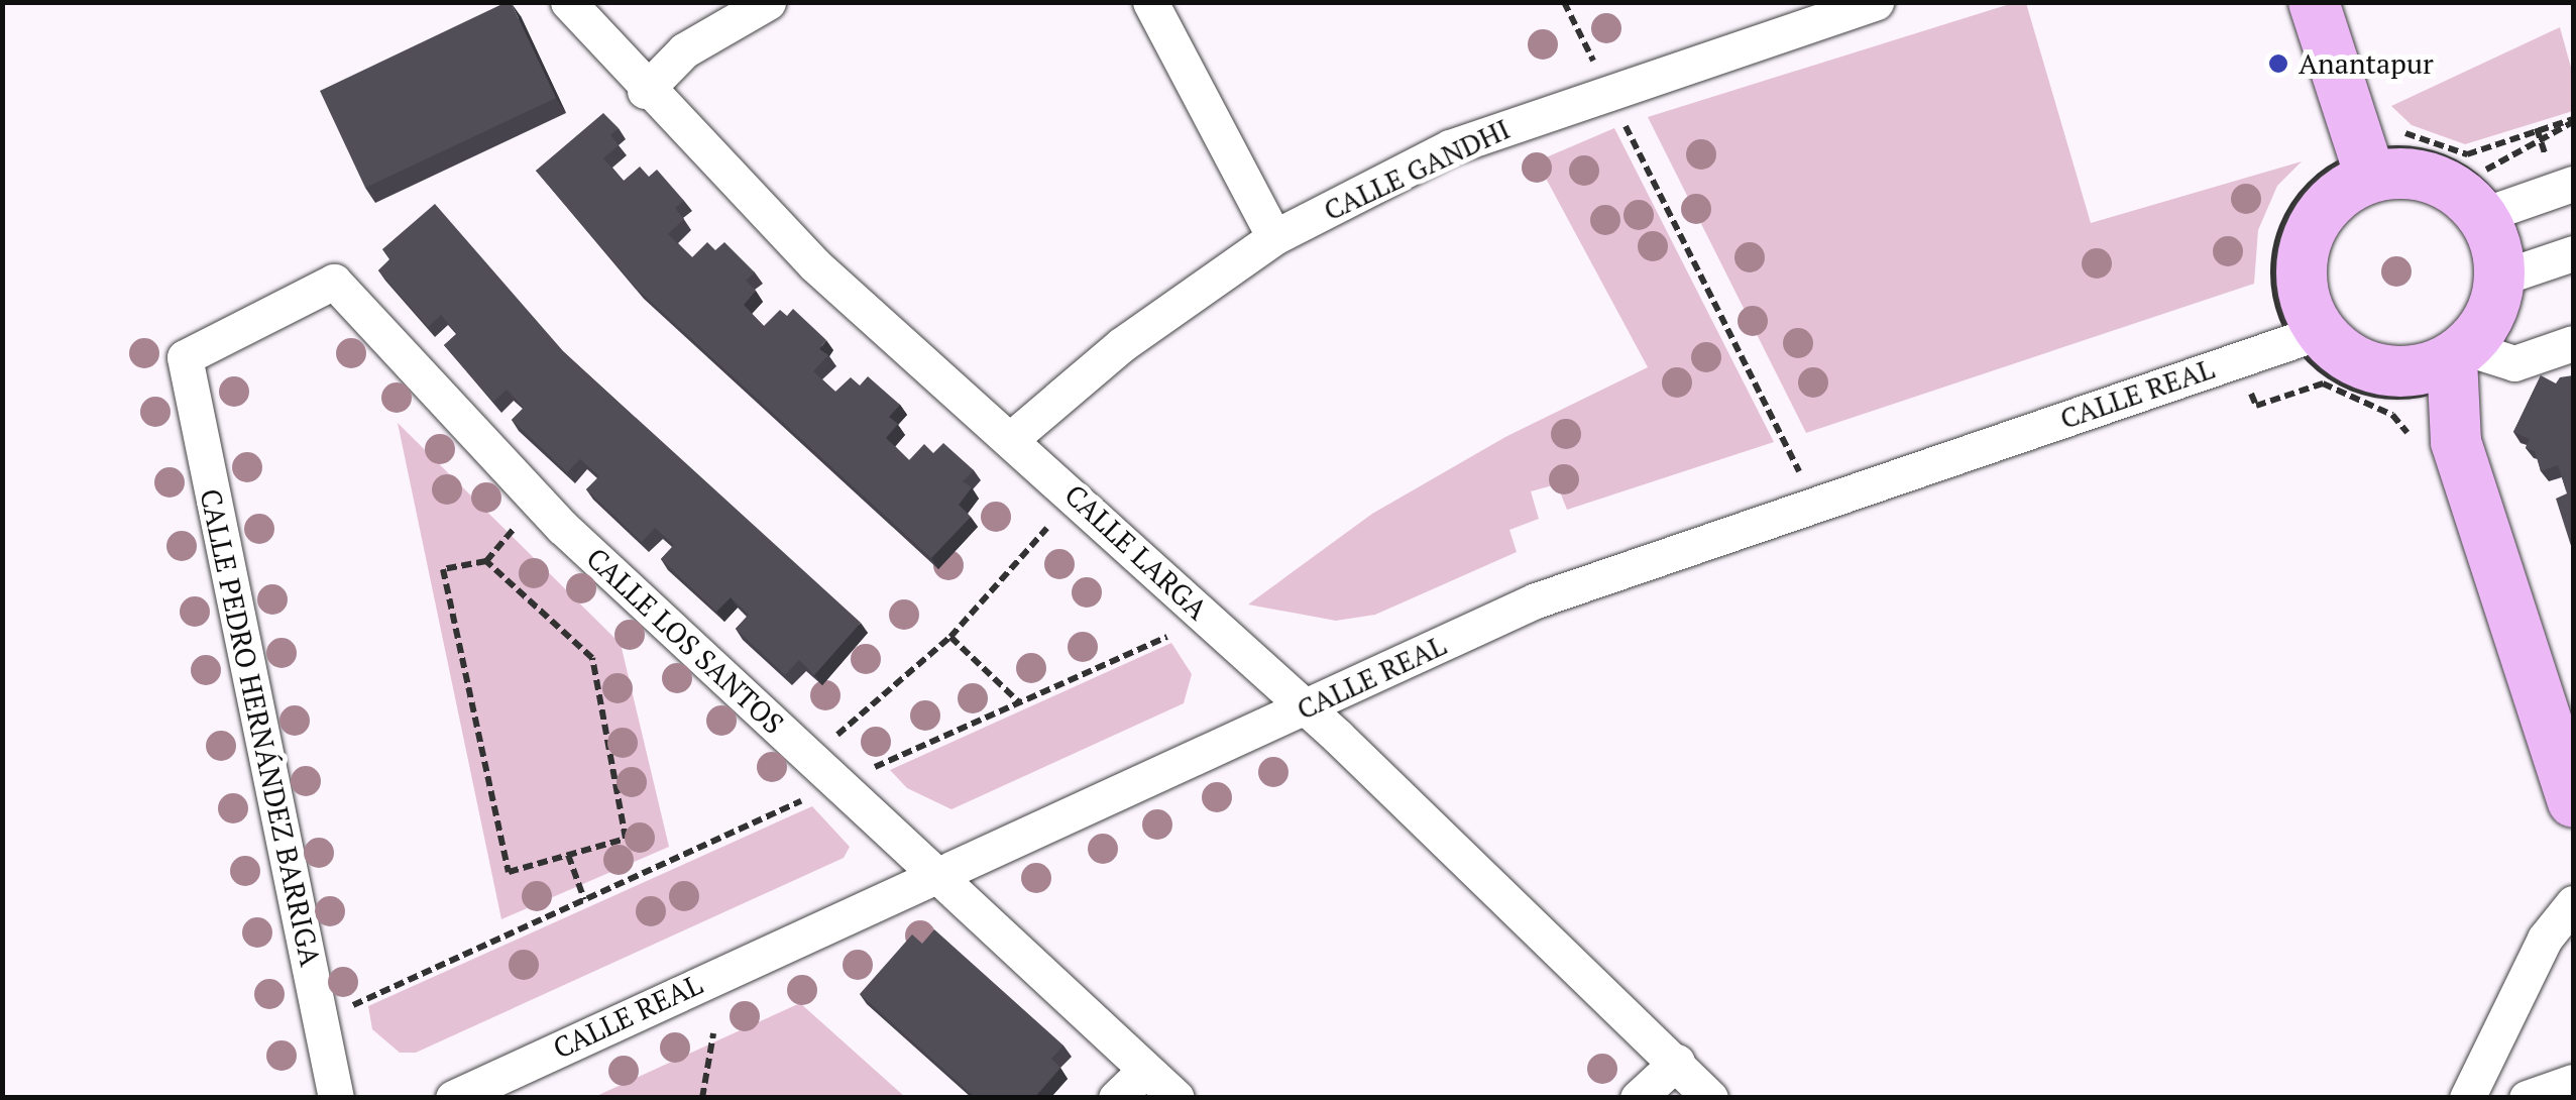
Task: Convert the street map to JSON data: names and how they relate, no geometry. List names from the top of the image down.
{
  "streets": {
    "street": [
      "CALLE GANDHI",
      "CALLE REAL",
      "CALLE LARGA",
      "CALLE LOS SANTOS",
      "CALLE PEDRO HERNÁNDEZ BARRIGA"
    ]
  },
  "crossings": [
    ["CALLE GANDHI", "CALLE LARGA"],
    ["CALLE REAL", "CALLE LARGA"],
    ["CALLE REAL", "CALLE LOS SANTOS"],
    ["CALLE LOS SANTOS", "CALLE PEDRO HERNÁNDEZ BARRIGA"]
  ],
  "places": ["Anantapur"]
}
